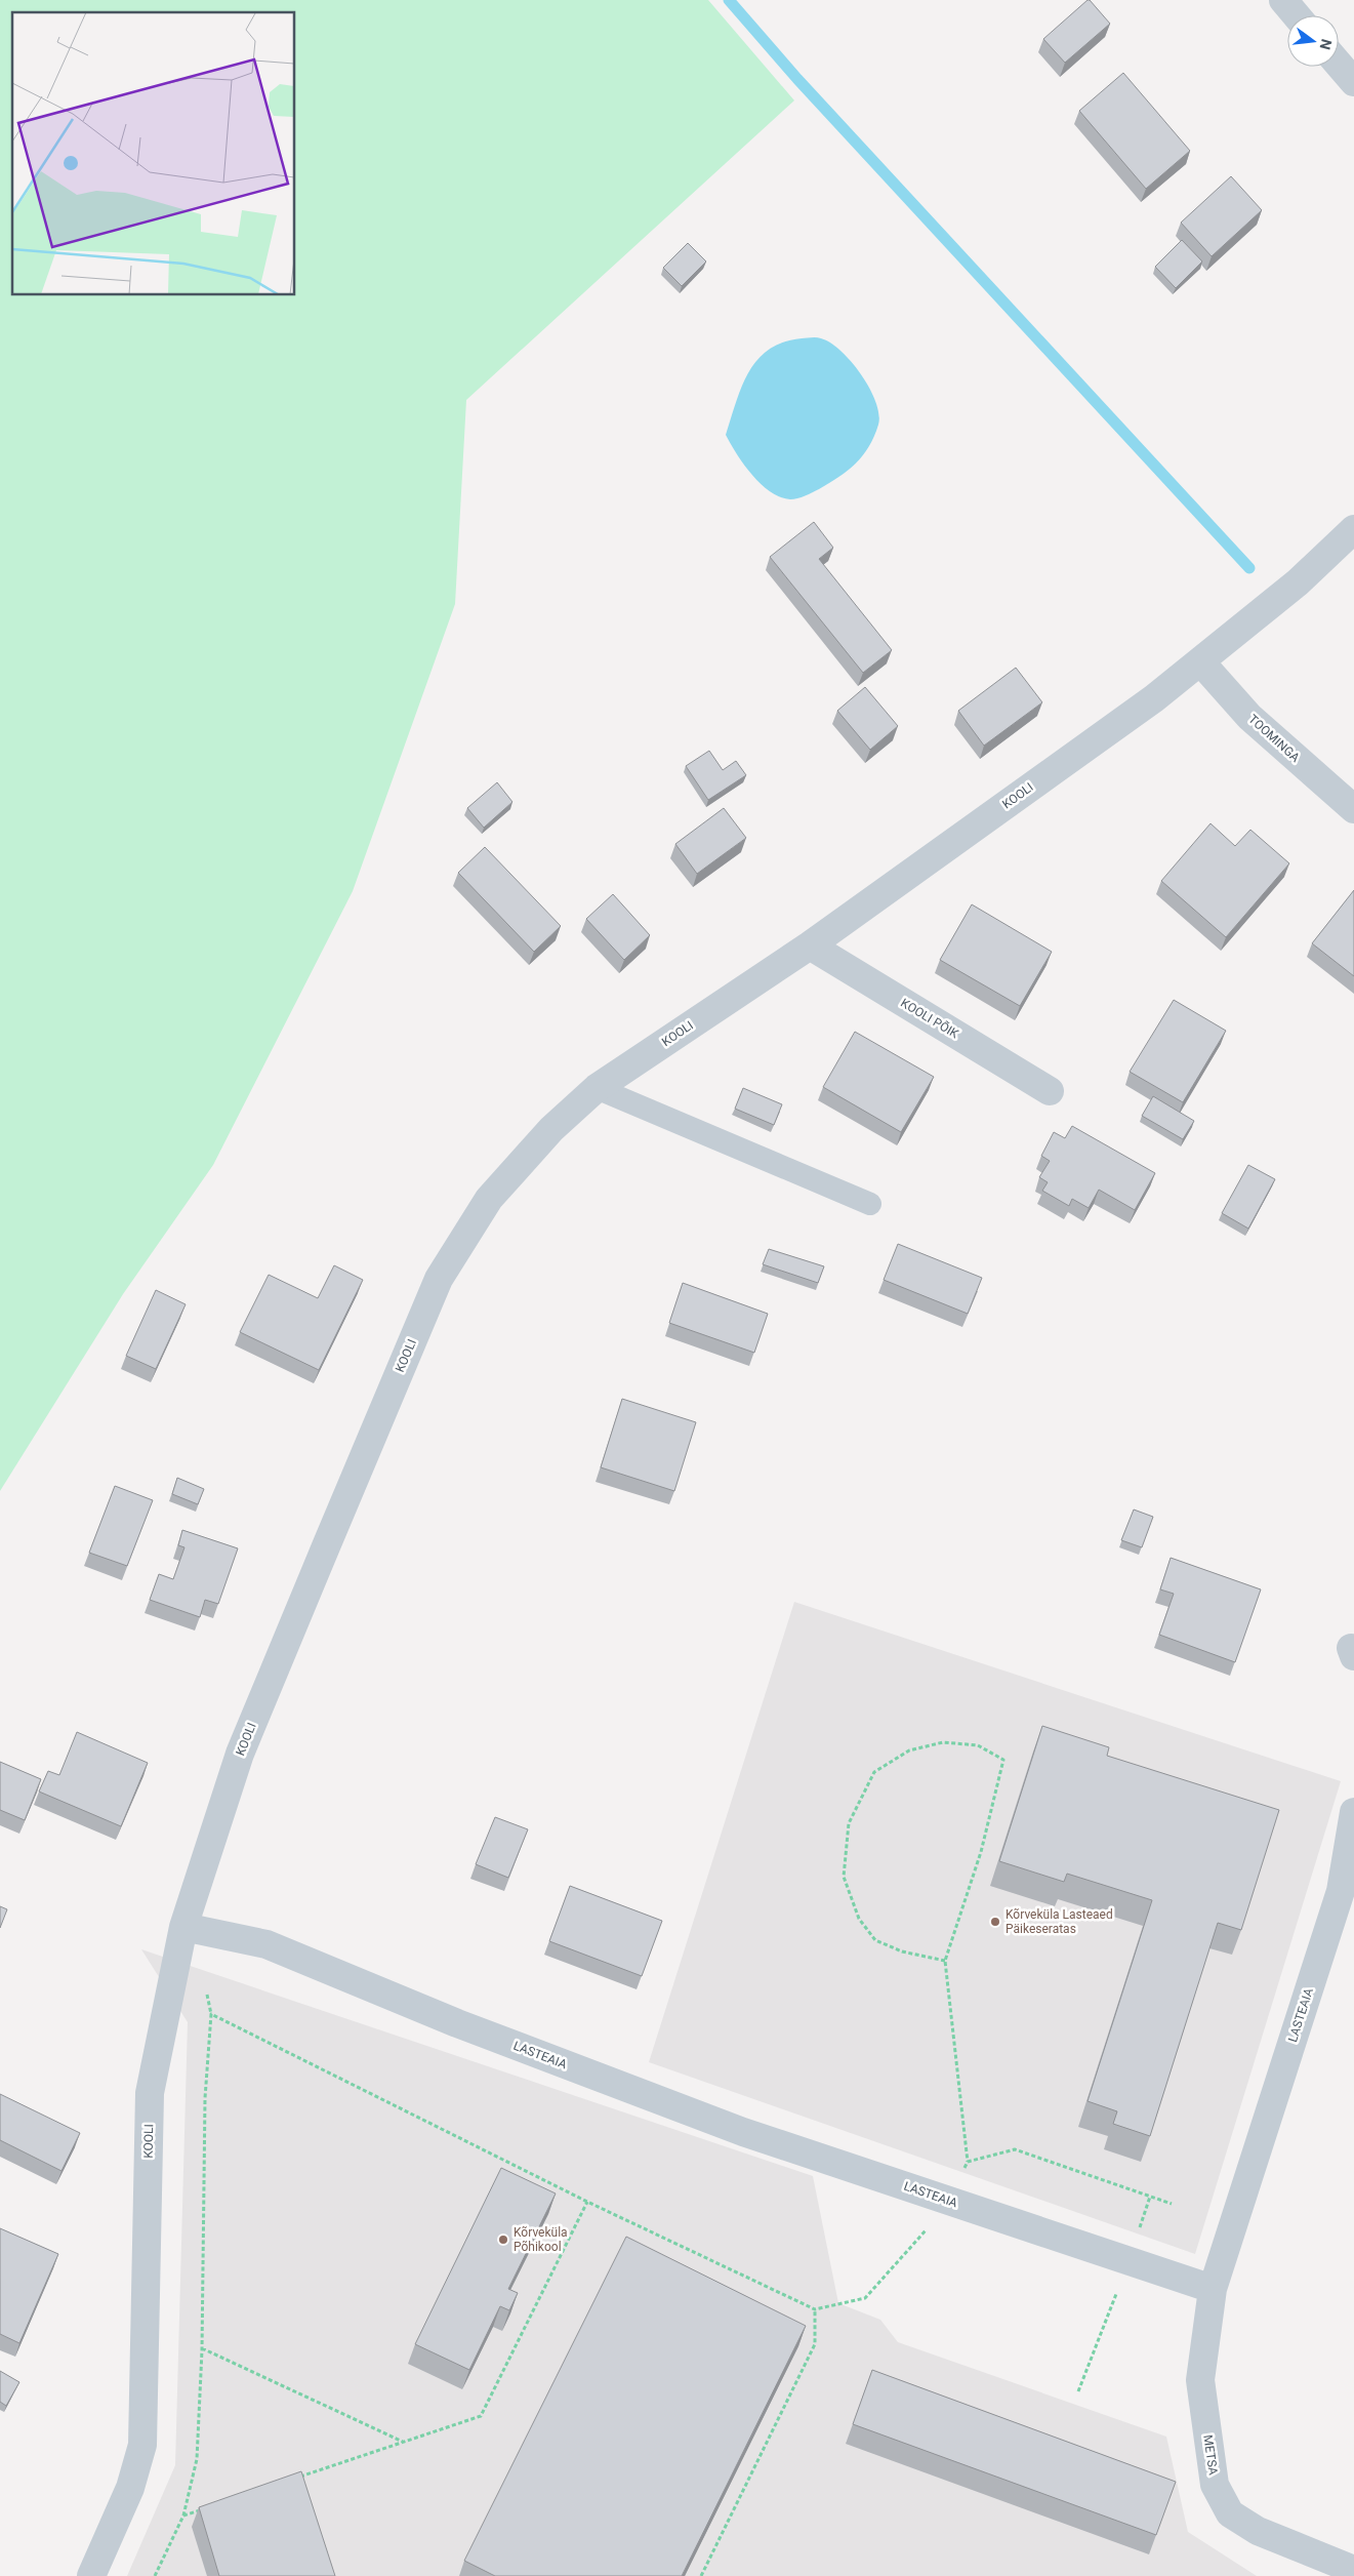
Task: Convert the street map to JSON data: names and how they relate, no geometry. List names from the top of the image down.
{
  "streets": {
    "street": [
      "TOOMINGA",
      "KOOLI",
      "KOOLI PÕIK",
      "LASTEAIA",
      "METSA"
    ]
  },
  "crossings": [
    ["TOOMINGA", "KOOLI"],
    ["KOOLI", "KOOLI PÕIK"],
    ["KOOLI", "LASTEAIA"],
    ["LASTEAIA", "METSA"]
  ],
  "places": ["Kõrveküla Lasteaed Päikeseratas", "Kõrveküla Põhikool"],
  "north": "right"
}
